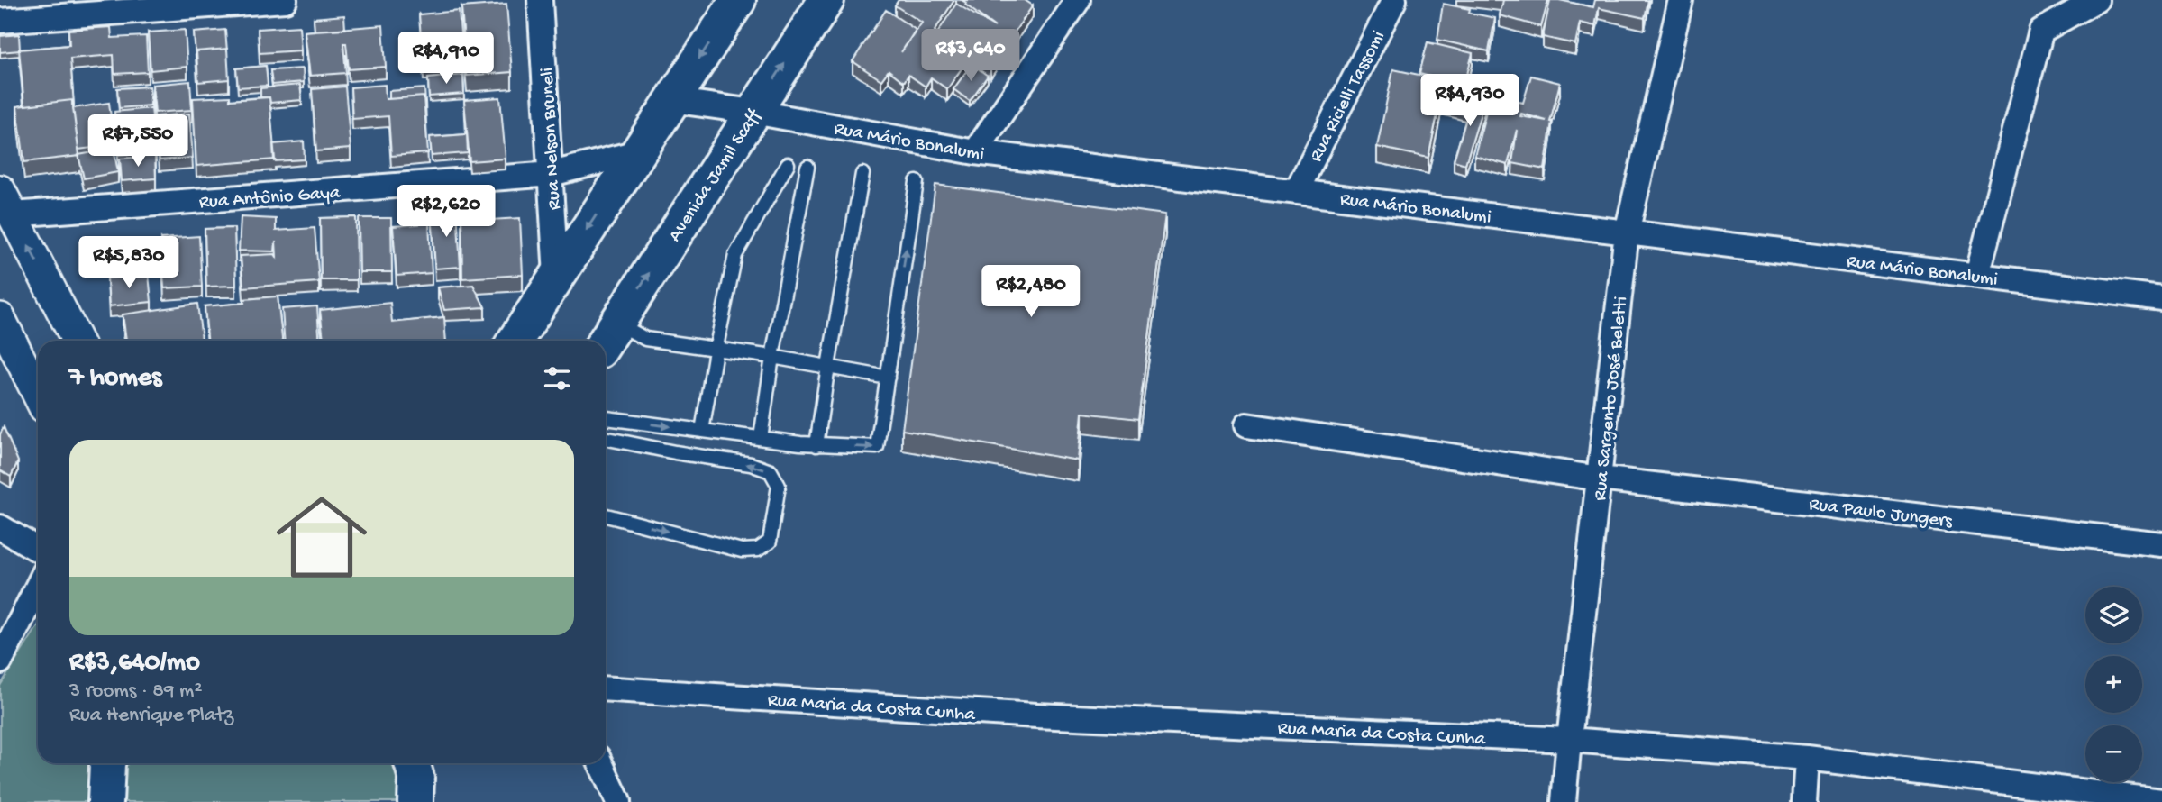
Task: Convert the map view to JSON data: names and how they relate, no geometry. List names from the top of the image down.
{
  "streets": {
    "main road": ["Avenida Jamil Scaff"],
    "street": [
      "Rua Ricielli Tassomi",
      "Rua Nelson Bruneli",
      "Rua Mário Bonalumi",
      "Rua Antônio Gaya",
      "Rua Sargento José Beletti",
      "Rua Paulo Jungers",
      "Rua Maria da Costa Cunha"
    ]
  },
  "crossings": [
    ["Rua Ricielli Tassomi", "Rua Mário Bonalumi"],
    ["Rua Nelson Bruneli", "Rua Antônio Gaya"],
    ["Rua Mário Bonalumi", "Avenida Jamil Scaff"],
    ["Rua Mário Bonalumi", "Rua Sargento José Beletti"],
    ["Rua Sargento José Beletti", "Rua Paulo Jungers"],
    ["Rua Sargento José Beletti", "Rua Maria da Costa Cunha"]
  ],
  "page": {
    "price": [
      "R$3,640",
      "R$4,910",
      "R$4,930",
      "R$7,550",
      "R$2,620",
      "R$5,830",
      "R$2,480"
    ],
    "heading": "7 homes",
    "list": [
      {
        "name": "R$3,640/mo",
        "note": "3 rooms · 89 m² · Rua Henrique Platz"
      }
    ],
    "map_buttons": ["+", "−"]
  }
}
